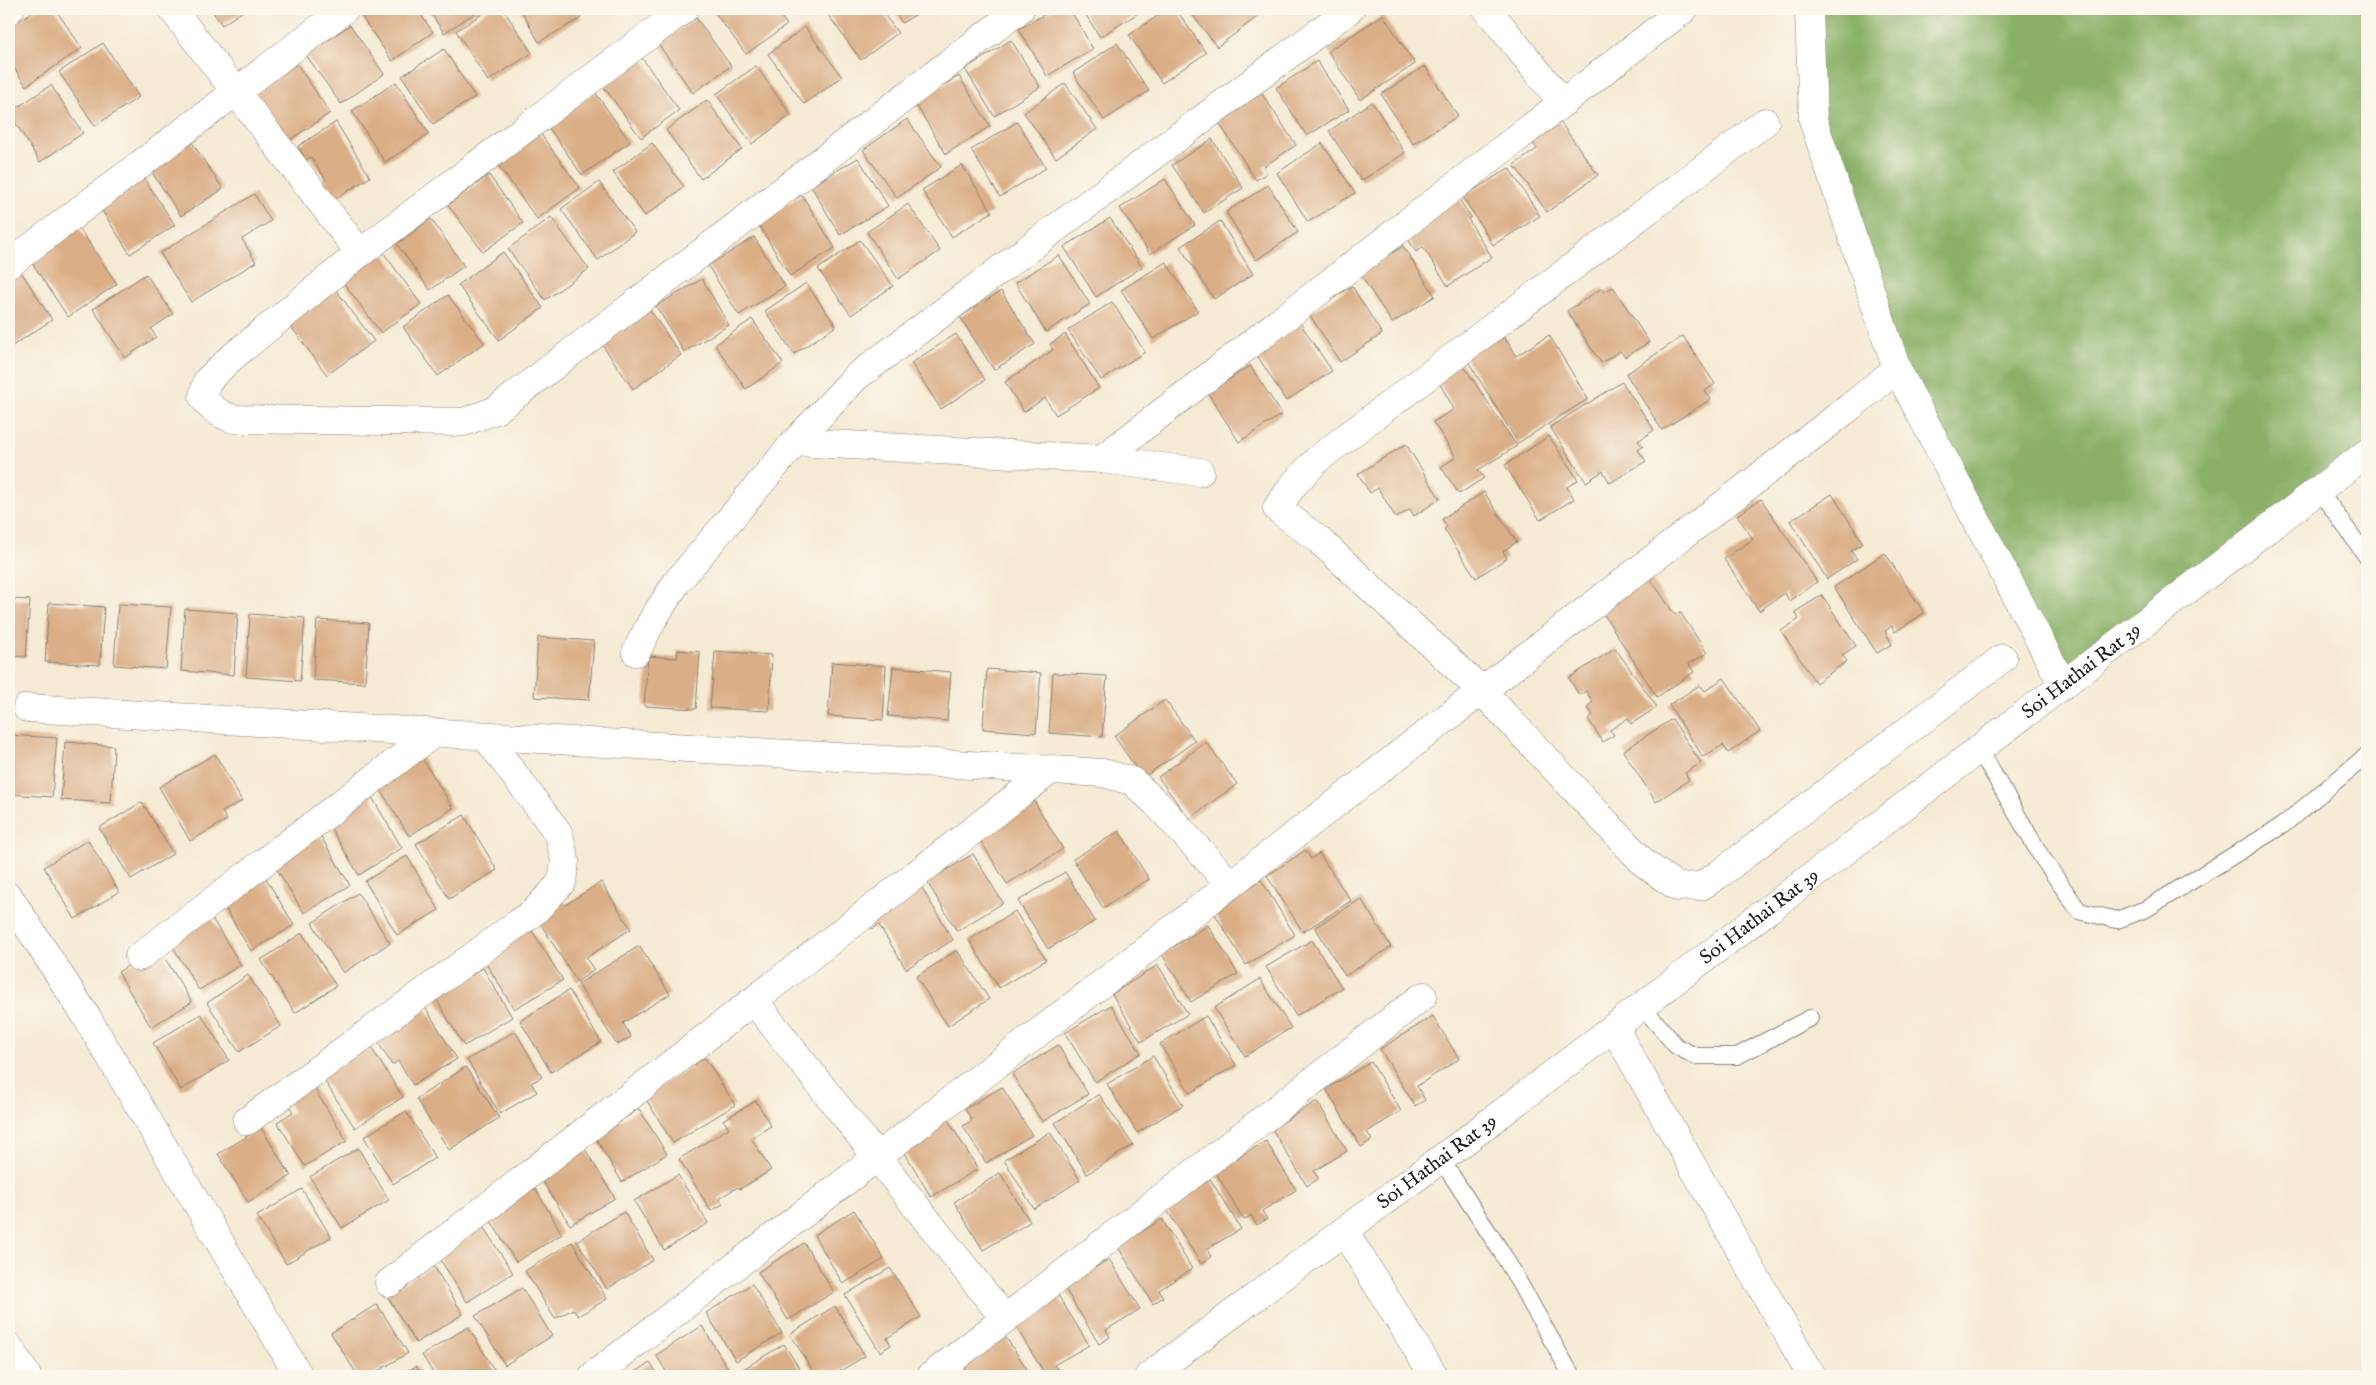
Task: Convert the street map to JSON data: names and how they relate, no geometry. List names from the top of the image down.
{
  "streets": {
    "street": ["Soi Hathai Rat 39"]
  }
}
